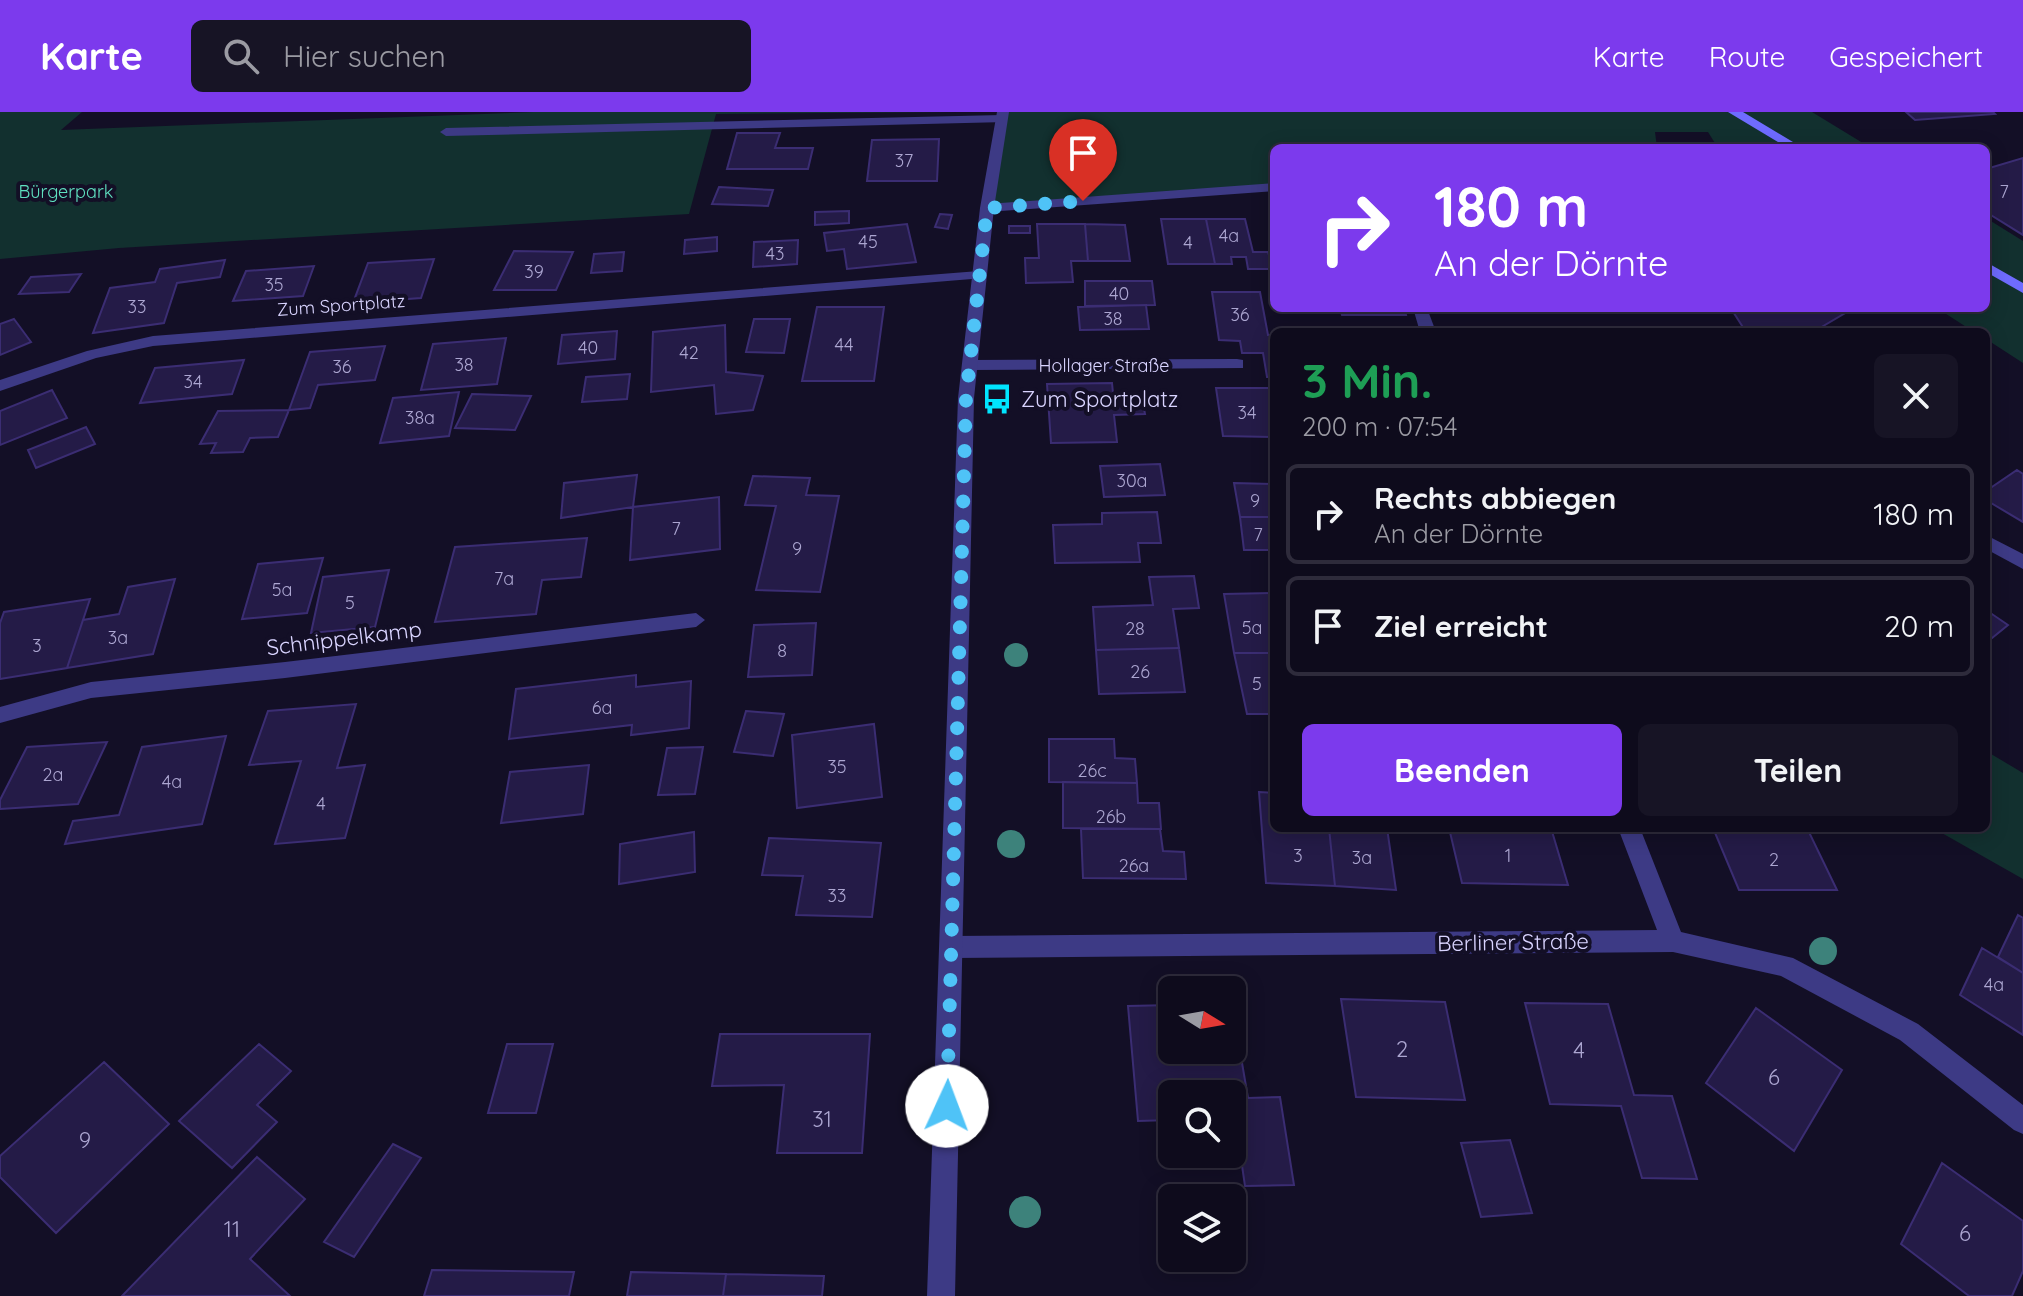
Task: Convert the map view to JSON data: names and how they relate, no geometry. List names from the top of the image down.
{
  "streets": {
    "street": [
      "Zum Sportplatz",
      "Hollager Straße",
      "Schnippelkamp",
      "Berliner Straße"
    ]
  },
  "parks": ["Bürgerpark"],
  "places": {
    "bus stop": ["Zum Sportplatz"]
  },
  "house_numbers": [
    "37",
    "7",
    "4a",
    "45",
    "4",
    "43",
    "39",
    "35",
    "40",
    "33",
    "36",
    "38",
    "44",
    "40",
    "42",
    "38",
    "36",
    "34",
    "34",
    "38a",
    "30a",
    "9",
    "7",
    "7",
    "9",
    "7a",
    "5a",
    "5",
    "5a",
    "28",
    "3a",
    "3",
    "8",
    "26",
    "5",
    "6a",
    "35",
    "26c",
    "2a",
    "4a",
    "4",
    "26b",
    "3",
    "1",
    "3a",
    "2",
    "26a",
    "33",
    "4a",
    "2",
    "4",
    "6",
    "31",
    "9",
    "11",
    "6"
  ],
  "north": "right",
  "page": {
    "header": "Karte",
    "search": "Hier suchen",
    "nav": ["Karte", "Route", "Gespeichert"],
    "turn": ["180 m", "An der Dörnte"],
    "heading": ["3 Min.", "200 m · 07:54"],
    "list": [
      {
        "name": "Rechts abbiegen",
        "note": "An der Dörnte",
        "value": "180 m"
      },
      {
        "name": "Ziel erreicht",
        "value": "20 m"
      }
    ],
    "buttons": ["Beenden", "Teilen"]
  }
}
